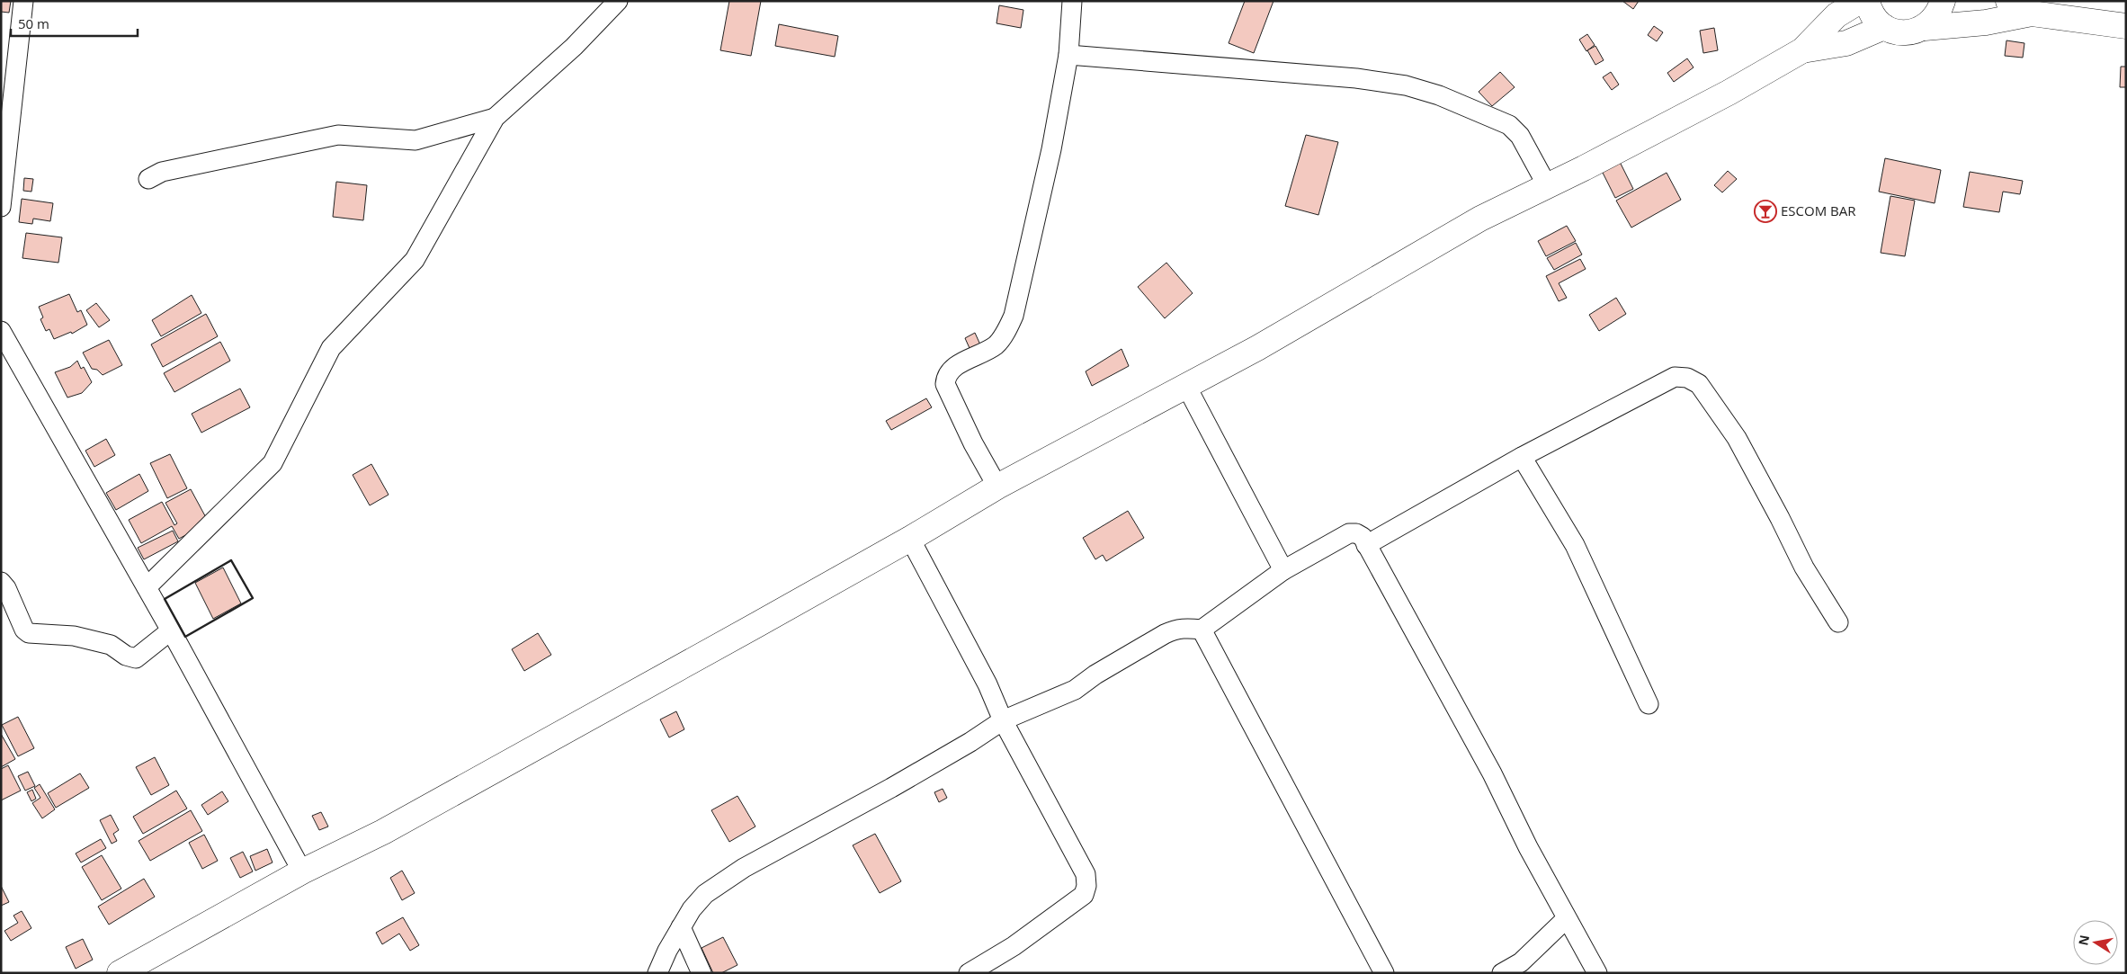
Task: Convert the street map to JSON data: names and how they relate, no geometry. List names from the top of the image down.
{
  "places": {
    "bar": ["ESCOM BAR"]
  },
  "scale_bar": "50 m",
  "north": "left"
}
